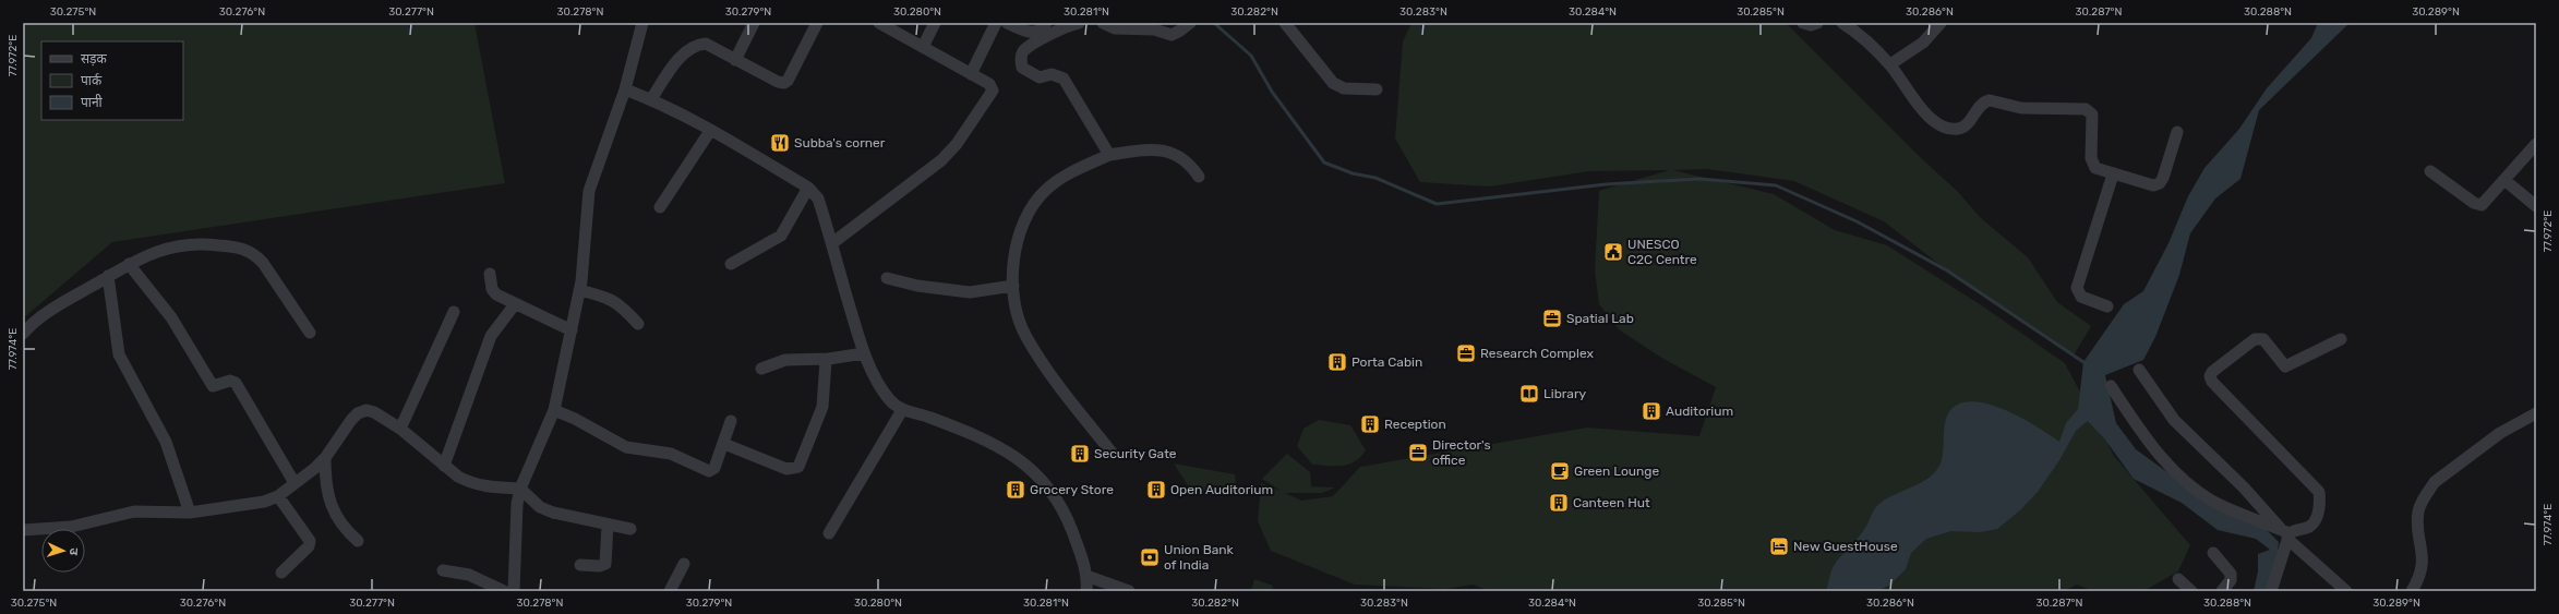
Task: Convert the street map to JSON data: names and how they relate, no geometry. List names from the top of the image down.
{
  "places": {
    "restaurant": ["Subba's corner"],
    "public building": ["UNESCO C2C Centre"],
    "office": ["Spatial Lab", "Research Complex", "Director's office"],
    "building": [
      "Porta Cabin",
      "Auditorium",
      "Reception",
      "Security Gate",
      "Grocery Store",
      "Open Auditorium",
      "Canteen Hut"
    ],
    "library": ["Library"],
    "cafe": ["Green Lounge"],
    "hotel": ["New GuestHouse"],
    "bank": ["Union Bank of India"]
  },
  "legend": ["सड़क", "पार्क", "पानी"],
  "north": "right",
  "coordinates": [
    "30.275°N",
    "30.276°N",
    "30.277°N",
    "30.278°N",
    "30.279°N",
    "30.280°N",
    "30.281°N",
    "30.282°N",
    "30.283°N",
    "30.284°N",
    "30.285°N",
    "30.286°N",
    "30.287°N",
    "30.288°N",
    "30.289°N",
    "77.972°E",
    "77.974°E"
  ]
}
